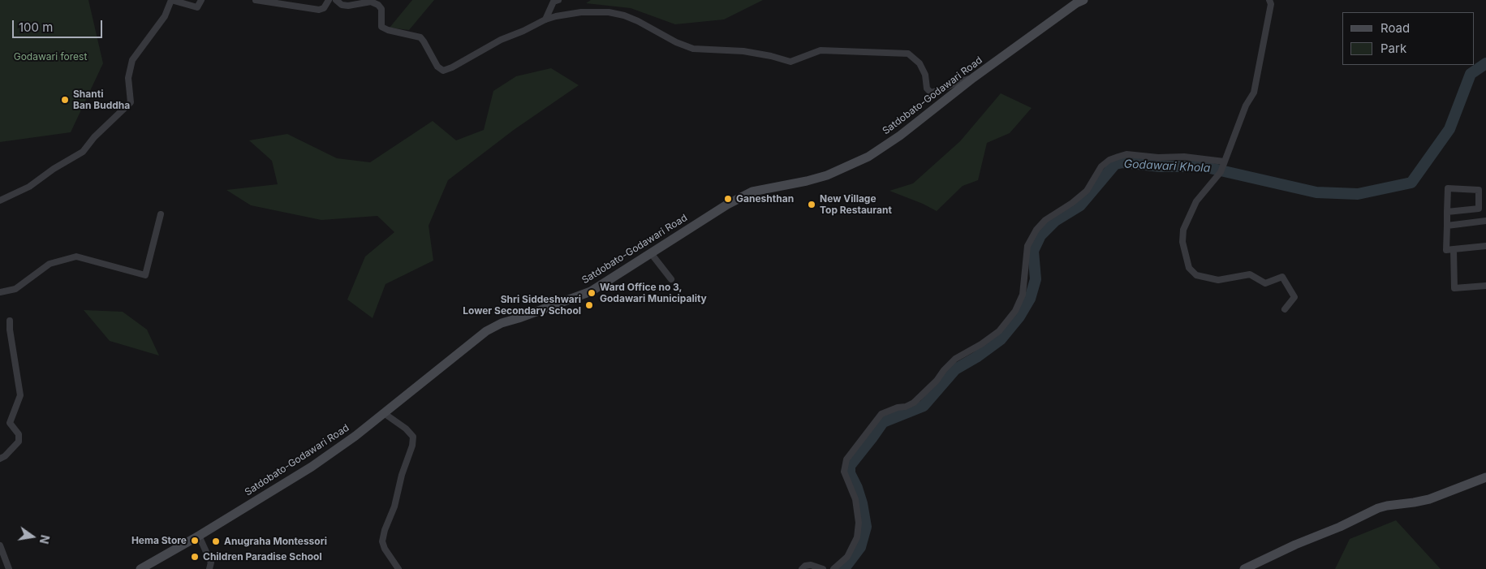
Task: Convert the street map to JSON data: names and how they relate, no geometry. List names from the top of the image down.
{
  "streets": {
    "street": ["Satdobato-Godawari Road"]
  },
  "water": ["Godawari Khola"],
  "parks": ["Godawari forest"],
  "places": [
    "Shanti Ban Buddha",
    "Ganeshthan",
    "New Village Top Restaurant",
    "Ward Office no 3, Godawari Municipality",
    "Shri Siddeshwari Lower Secondary School",
    "Hema Store",
    "Anugraha Montessori",
    "Children Paradise School"
  ],
  "legend": ["Road", "Park"],
  "scale_bar": "100 m",
  "north": "right"
}
